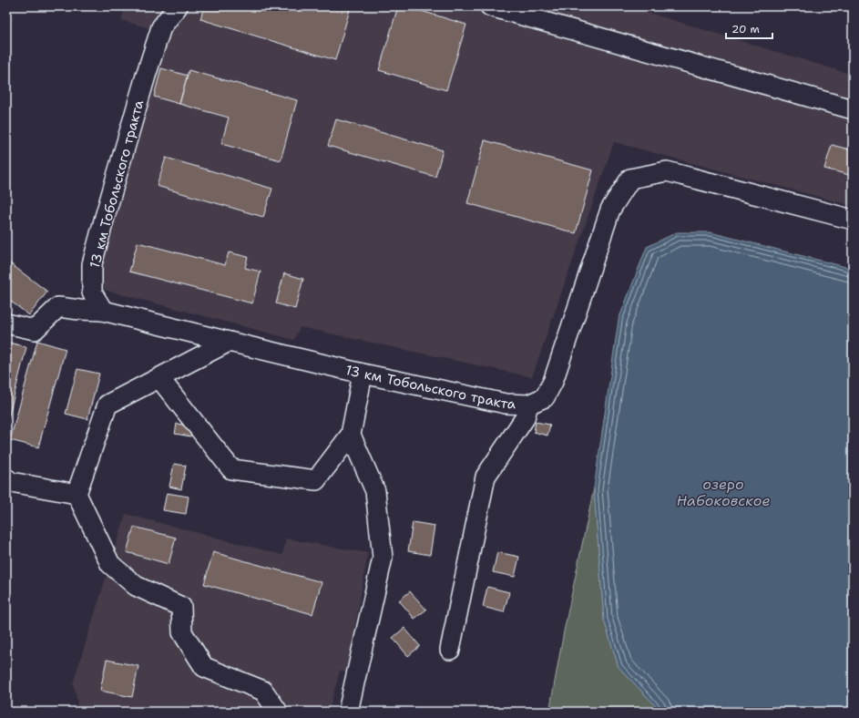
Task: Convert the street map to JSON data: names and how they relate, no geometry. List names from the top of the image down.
{
  "streets": {
    "street": ["13 км Тобольского тракта"]
  },
  "water": ["озеро Набоковское"],
  "scale_bar": "20 m"
}
